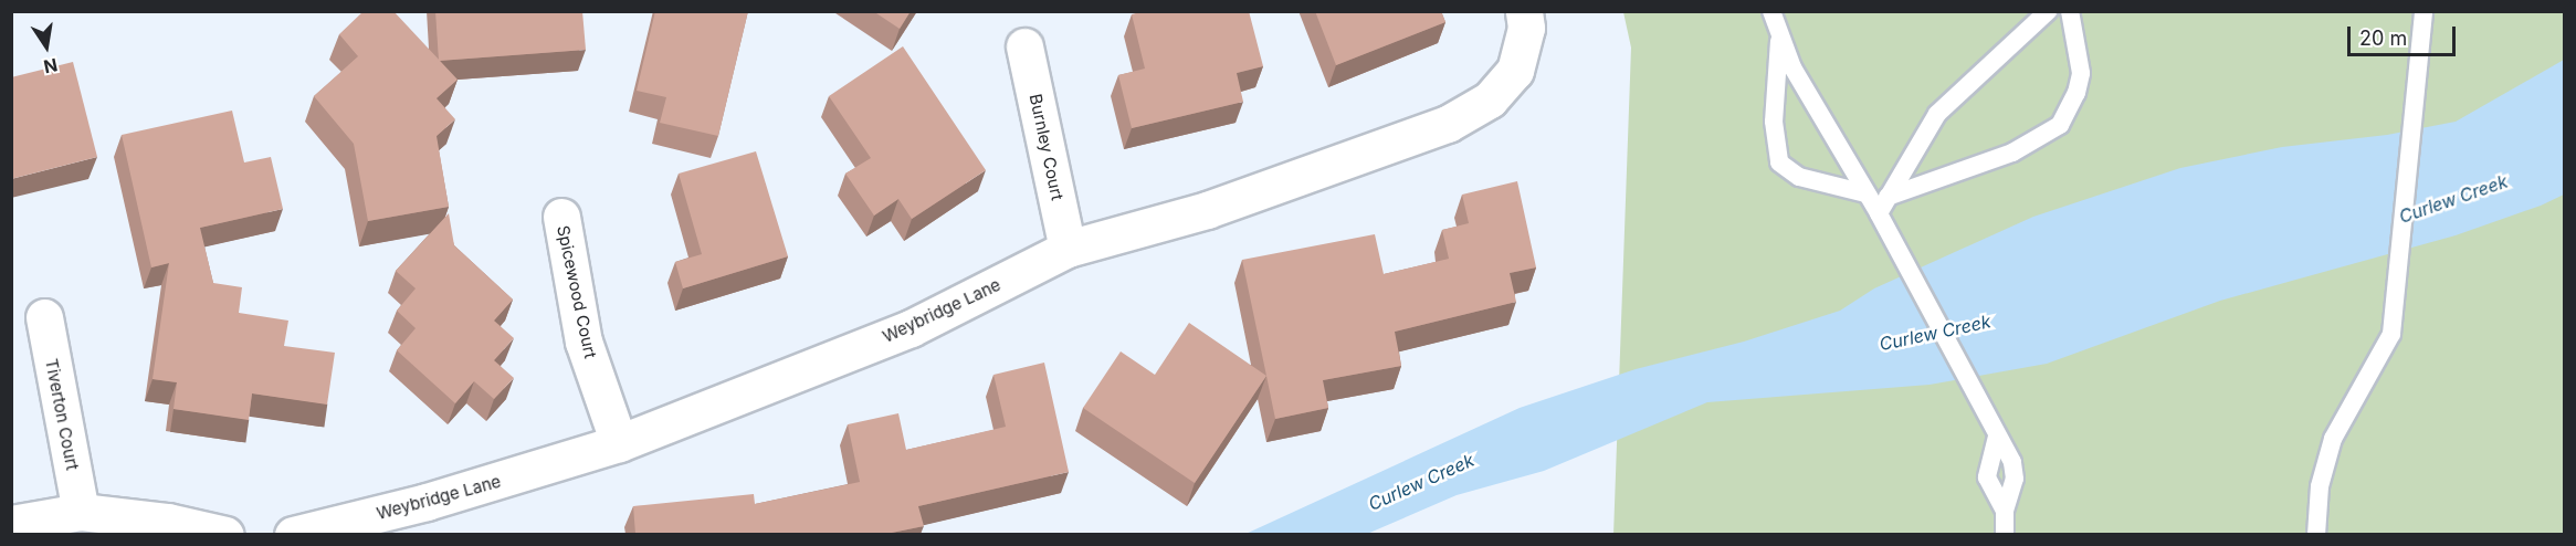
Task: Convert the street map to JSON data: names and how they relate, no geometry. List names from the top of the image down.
{
  "streets": {
    "street": [
      "Burnley Court",
      "Spicewood Court",
      "Weybridge Lane",
      "Tiverton Court"
    ]
  },
  "crossings": [
    ["Burnley Court", "Weybridge Lane"],
    ["Spicewood Court", "Weybridge Lane"]
  ],
  "water": ["Curlew Creek"],
  "scale_bar": "20 m",
  "north": "bottom"
}
